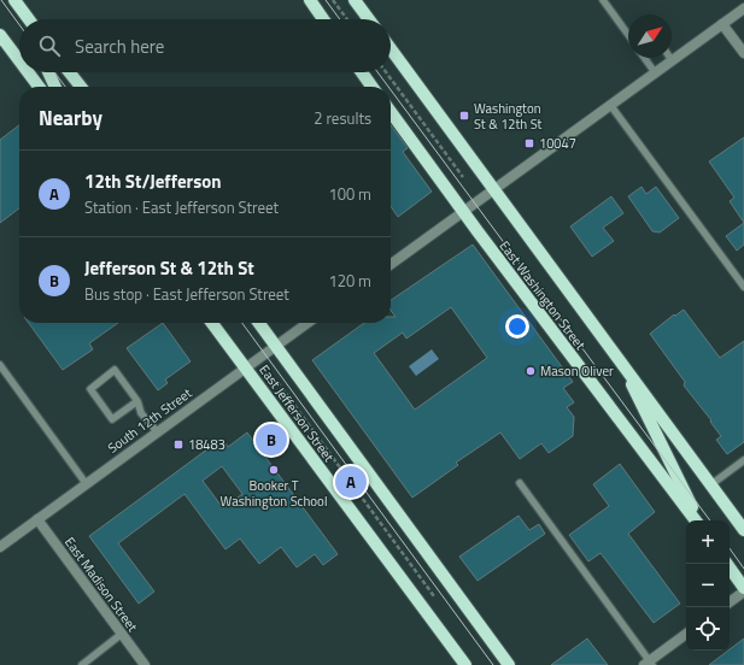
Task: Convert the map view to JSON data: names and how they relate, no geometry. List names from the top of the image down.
{
  "streets": {
    "main road": ["East Washington Street", "East Jefferson Street"],
    "street": ["South 12th Street", "East Madison Street"]
  },
  "crossings": [
    ["East Jefferson Street", "South 12th Street"],
    ["South 12th Street", "East Madison Street"]
  ],
  "places": {
    "transit": ["Washington St & 12th St", "10047", "18483"],
    "other": ["Mason Oliver", "Booker T Washington School"]
  },
  "north": "top right",
  "page": {
    "search": "Search here",
    "heading": ["Nearby", "2 results"],
    "list": [
      {
        "mark": "A",
        "name": "12th St/Jefferson",
        "note": "Station · East Jefferson Street",
        "value": "100 m"
      },
      {
        "mark": "B",
        "name": "Jefferson St & 12th St",
        "note": "Bus stop · East Jefferson Street",
        "value": "120 m"
      }
    ],
    "pins": ["B", "A"],
    "map_buttons": ["+", "−"]
  }
}
